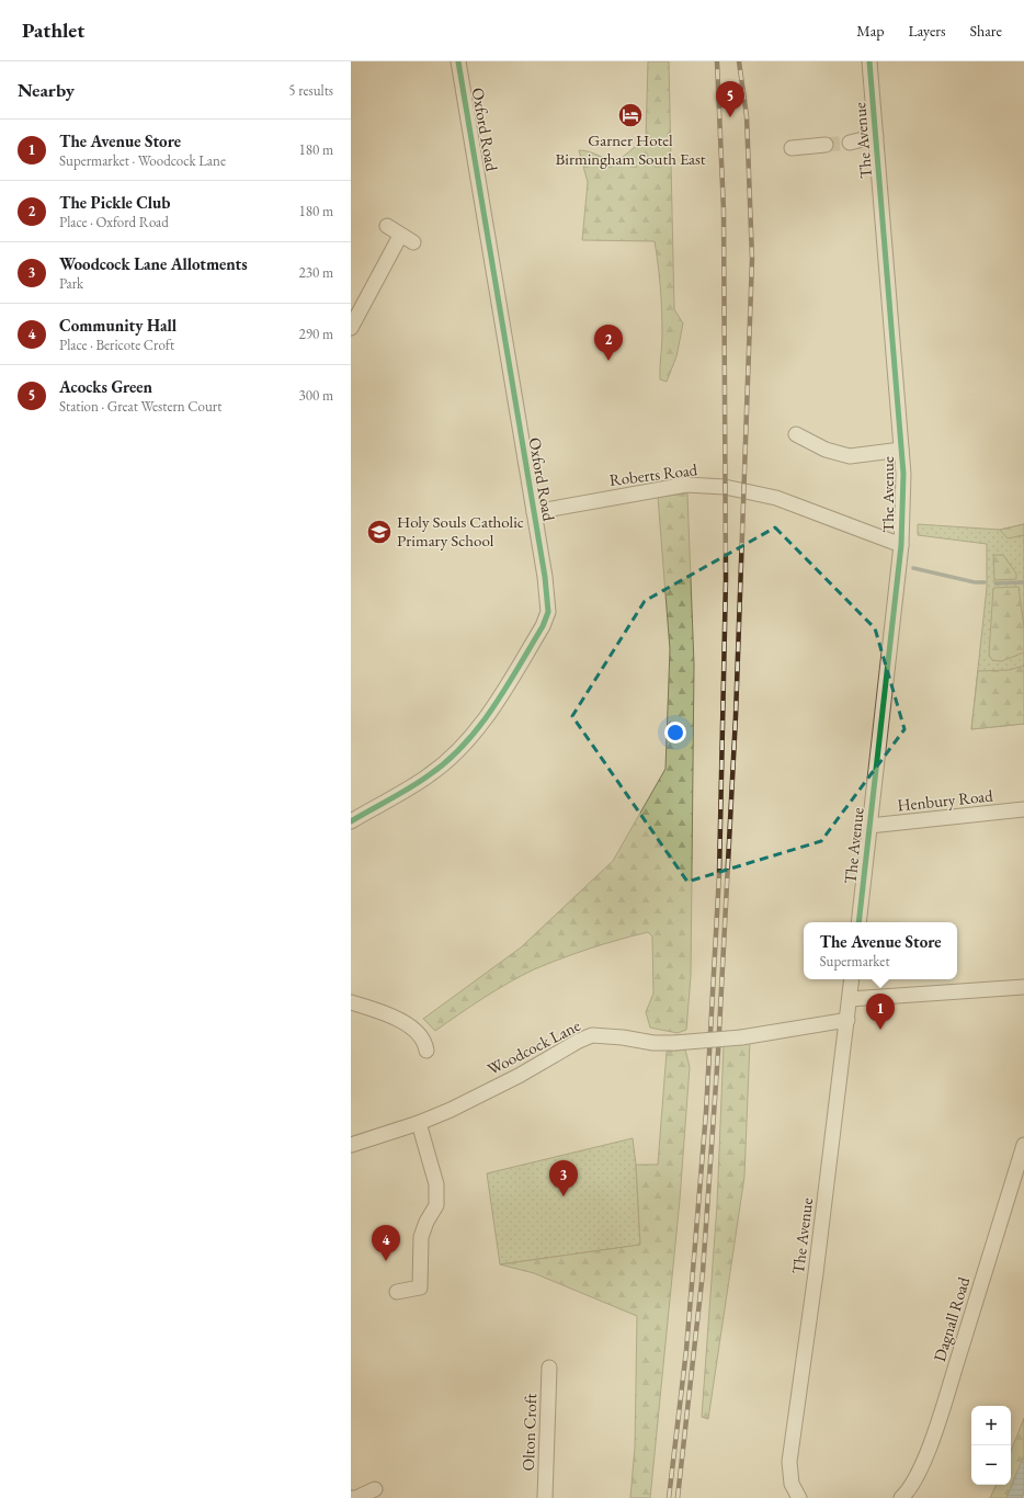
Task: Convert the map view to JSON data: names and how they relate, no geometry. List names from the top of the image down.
{
  "streets": {
    "street": [
      "Oxford Road",
      "The Avenue",
      "Roberts Road",
      "Henbury Road",
      "Woodcock Lane",
      "Dagnall Road",
      "Olton Croft"
    ]
  },
  "crossings": [
    ["Oxford Road", "Roberts Road"],
    ["The Avenue", "Roberts Road"],
    ["The Avenue", "Henbury Road"],
    ["The Avenue", "Woodcock Lane"]
  ],
  "places": {
    "hotel": ["Garner Hotel Birmingham South East"],
    "school or university": ["Holy Souls Catholic Primary School"]
  },
  "page": {
    "header": "Pathlet",
    "nav": ["Map", "Layers", "Share"],
    "heading": ["Nearby", "5 results"],
    "pins": [
      "5",
      "2",
      "1",
      "3",
      "4"
    ],
    "list": [
      {
        "mark": "1",
        "name": "The Avenue Store",
        "note": "Supermarket · Woodcock Lane",
        "value": "180 m"
      },
      {
        "mark": "2",
        "name": "The Pickle Club",
        "note": "Place · Oxford Road",
        "value": "180 m"
      },
      {
        "mark": "3",
        "name": "Woodcock Lane Allotments",
        "note": "Park",
        "value": "230 m"
      },
      {
        "mark": "4",
        "name": "Community Hall",
        "note": "Place · Bericote Croft",
        "value": "290 m"
      },
      {
        "mark": "5",
        "name": "Acocks Green",
        "note": "Station · Great Western Court",
        "value": "300 m"
      }
    ],
    "popup": ["The Avenue Store", "Supermarket"],
    "map_buttons": ["+", "−"]
  }
}
